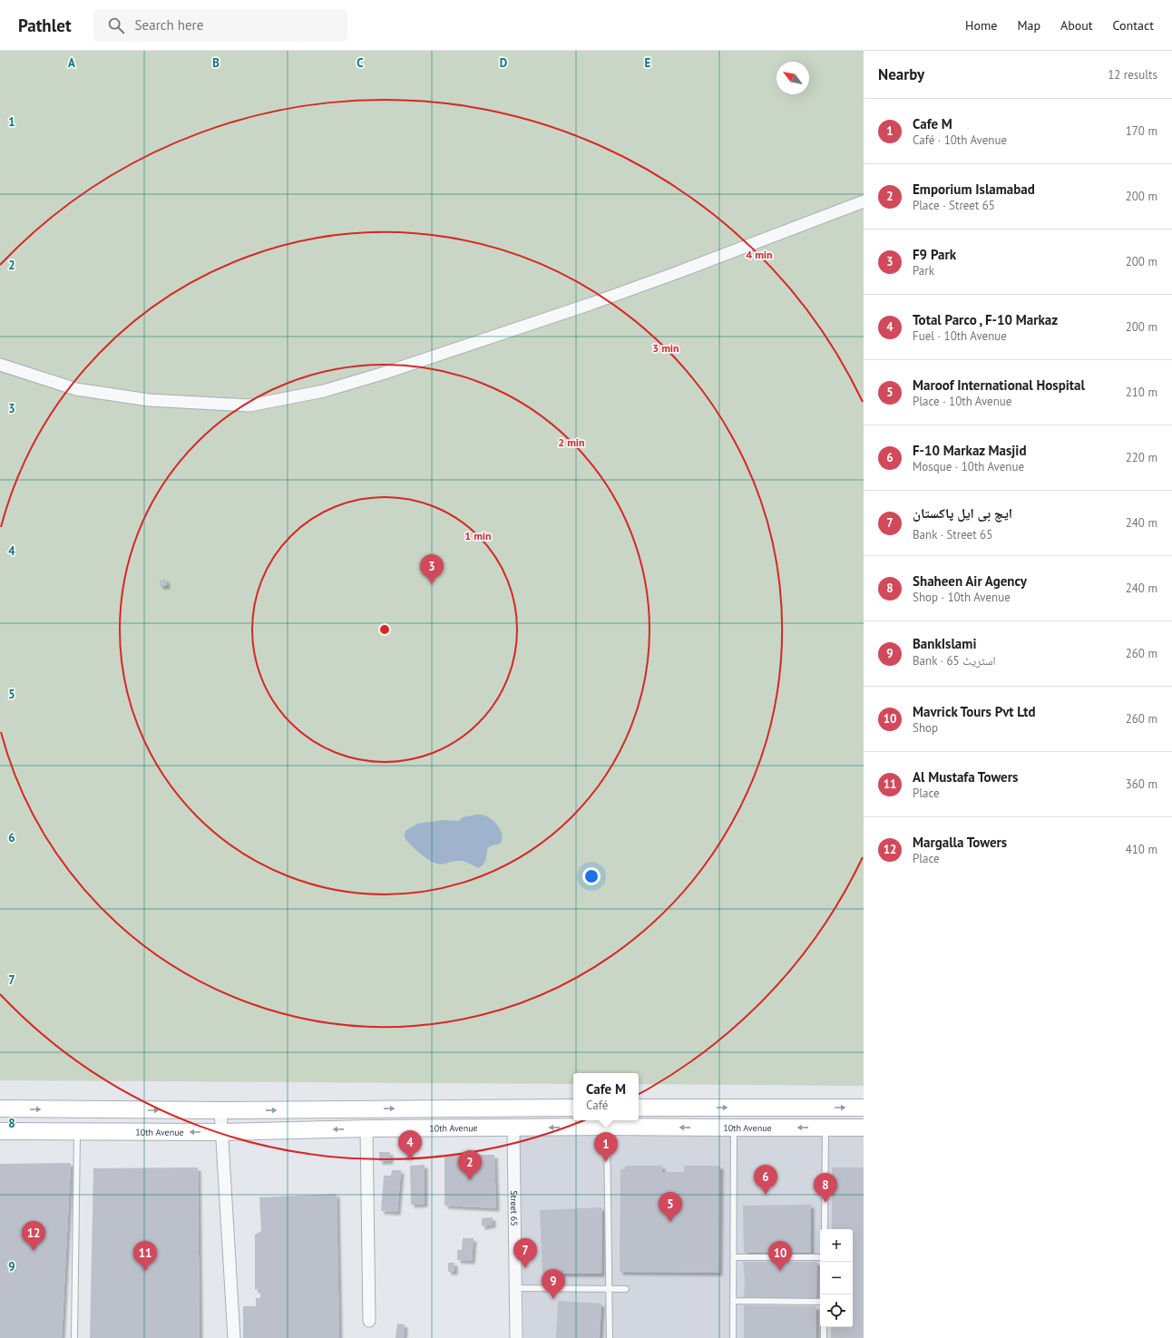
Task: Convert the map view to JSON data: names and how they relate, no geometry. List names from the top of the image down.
{
  "streets": {
    "main road": ["10th Avenue"],
    "street": ["Street 65"]
  },
  "crossings": [
    ["10th Avenue", "Street 65"]
  ],
  "north": "top left",
  "page": {
    "header": "Pathlet",
    "search": "Search here",
    "nav": [
      "Home",
      "Map",
      "About",
      "Contact"
    ],
    "heading": ["Nearby", "12 results"],
    "list": [
      {
        "mark": "1",
        "name": "Cafe M",
        "note": "Café · 10th Avenue",
        "value": "170 m"
      },
      {
        "mark": "2",
        "name": "Emporium Islamabad",
        "note": "Place · Street 65",
        "value": "200 m"
      },
      {
        "mark": "3",
        "name": "F9 Park",
        "note": "Park",
        "value": "200 m"
      },
      {
        "mark": "4",
        "name": "Total Parco , F-10 Markaz",
        "note": "Fuel · 10th Avenue",
        "value": "200 m"
      },
      {
        "mark": "5",
        "name": "Maroof International Hospital",
        "note": "Place · 10th Avenue",
        "value": "210 m"
      },
      {
        "mark": "6",
        "name": "F-10 Markaz Masjid",
        "note": "Mosque · 10th Avenue",
        "value": "220 m"
      },
      {
        "mark": "7",
        "name": "ایچ بی ایل پاکستان",
        "note": "Bank · Street 65",
        "value": "240 m"
      },
      {
        "mark": "8",
        "name": "Shaheen Air Agency",
        "note": "Shop · 10th Avenue",
        "value": "240 m"
      },
      {
        "mark": "9",
        "name": "BankIslami",
        "note": "Bank · اسٹریٹ 65",
        "value": "260 m"
      },
      {
        "mark": "10",
        "name": "Mavrick Tours Pvt Ltd",
        "note": "Shop",
        "value": "260 m"
      },
      {
        "mark": "11",
        "name": "Al Mustafa Towers",
        "note": "Place",
        "value": "360 m"
      },
      {
        "mark": "12",
        "name": "Margalla Towers",
        "note": "Place",
        "value": "410 m"
      }
    ],
    "pins": [
      "3",
      "4",
      "1",
      "2",
      "6",
      "8",
      "5",
      "12",
      "7",
      "10",
      "11",
      "9"
    ],
    "popup": ["Cafe M", "Café"],
    "map_buttons": ["+", "−"]
  },
  "grid": {
    "columns": [
      "A",
      "B",
      "C",
      "D",
      "E"
    ],
    "rows": [
      "1",
      "2",
      "3",
      "4",
      "5",
      "6",
      "7",
      "8",
      "9"
    ]
  },
  "rings": [
    "4 min",
    "3 min",
    "2 min",
    "1 min"
  ]
}
